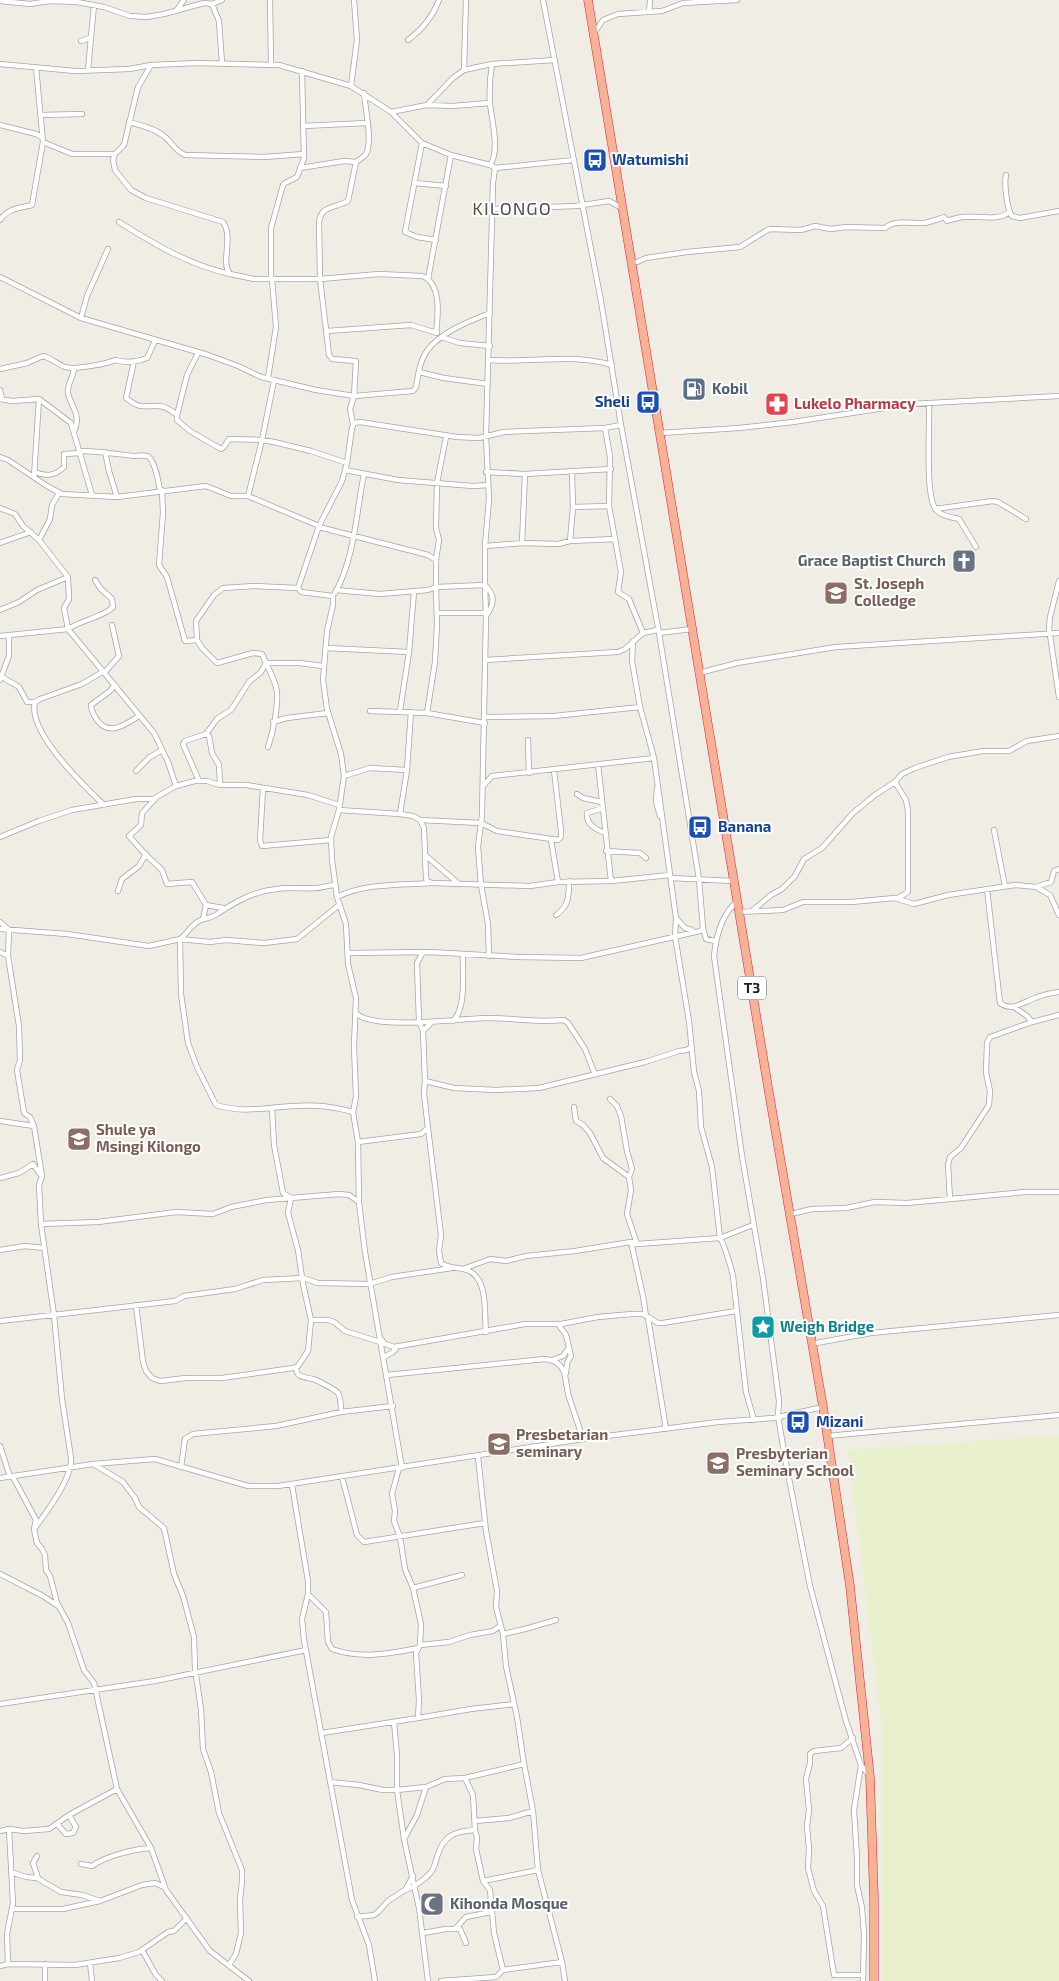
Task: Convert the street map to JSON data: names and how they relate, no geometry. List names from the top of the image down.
{
  "streets": {
    "highway": ["T3"]
  },
  "districts": ["KILONGO"],
  "places": {
    "bus stop": [
      "Watumishi",
      "Sheli",
      "Banana",
      "Mizani"
    ],
    "fuel station": ["Kobil"],
    "pharmacy": ["Lukelo Pharmacy"],
    "church": ["Grace Baptist Church"],
    "school or university": [
      "St. Joseph Colledge",
      "Shule ya Msingi Kilongo",
      "Presbetarian seminary",
      "Presbyterian Seminary School"
    ],
    "place": ["Weigh Bridge"],
    "mosque": ["Kihonda Mosque"]
  }
}
